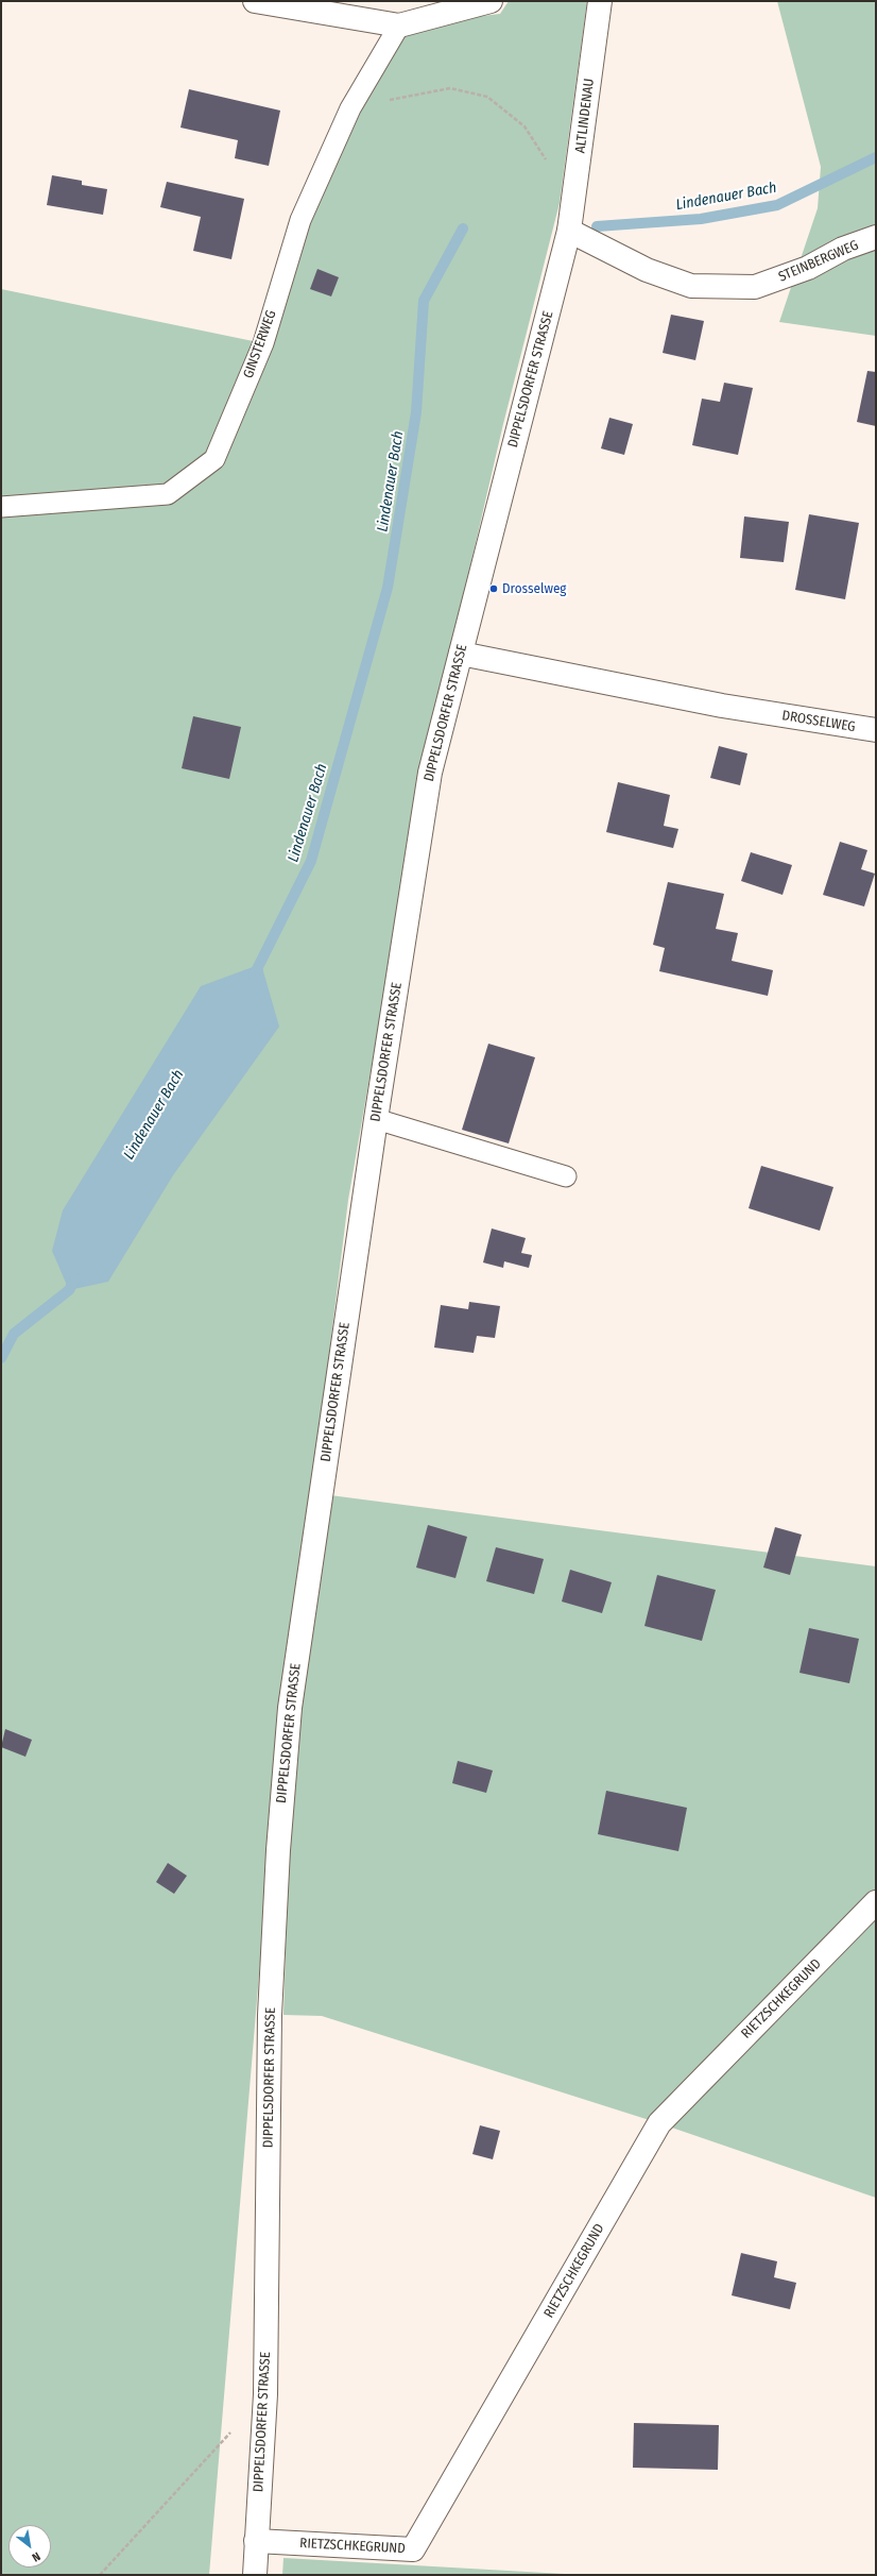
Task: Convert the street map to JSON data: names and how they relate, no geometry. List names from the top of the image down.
{
  "streets": {
    "street": [
      "ALTLINDENAU",
      "STEINBERGWEG",
      "DIPPELSDORFER STRASSE",
      "DROSSELWEG",
      "RIETZSCHKEGRUND"
    ],
    "lane": ["GINSTERWEG"]
  },
  "crossings": [
    ["ALTLINDENAU", "STEINBERGWEG"],
    ["ALTLINDENAU", "DIPPELSDORFER STRASSE"],
    ["STEINBERGWEG", "DIPPELSDORFER STRASSE"],
    ["DIPPELSDORFER STRASSE", "DROSSELWEG"],
    ["DIPPELSDORFER STRASSE", "RIETZSCHKEGRUND"]
  ],
  "water": ["Lindenauer Bach"],
  "places": ["Drosselweg"],
  "north": "bottom right"
}
